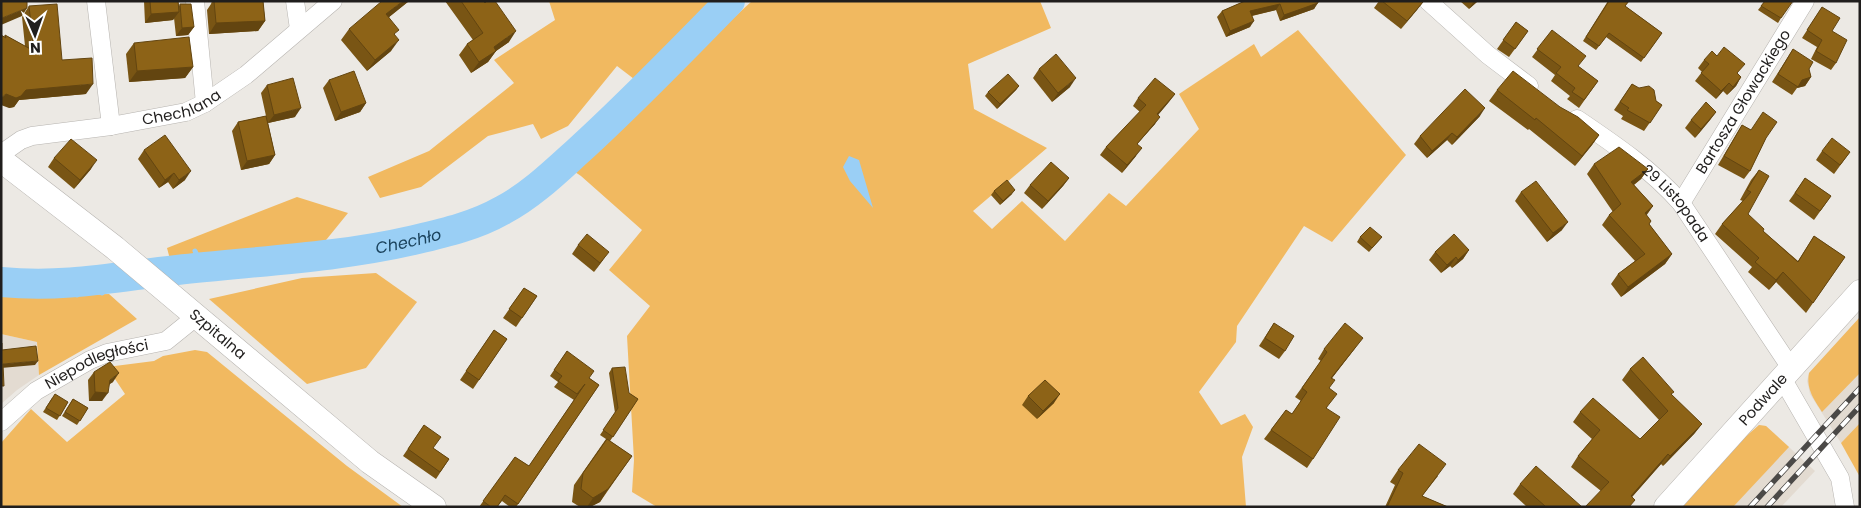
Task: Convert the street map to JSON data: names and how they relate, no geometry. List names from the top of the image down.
{
  "streets": {
    "street": [
      "Bartosza Głowackiego",
      "Chechlana",
      "29 Listopada",
      "Szpitalna",
      "Niepodległości",
      "Podwale"
    ]
  },
  "crossings": [
    ["Bartosza Głowackiego", "29 Listopada"],
    ["29 Listopada", "Podwale"],
    ["Szpitalna", "Niepodległości"]
  ],
  "water": ["Chechło"],
  "north": "bottom"
}
